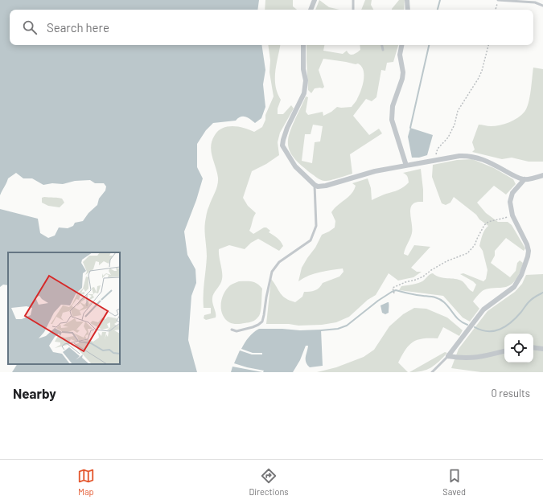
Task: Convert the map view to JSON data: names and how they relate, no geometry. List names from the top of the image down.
{
  "page": {
    "search": "Search here",
    "heading": ["Nearby", "0 results"],
    "nav": ["Map", "Directions", "Saved"]
  }
}
